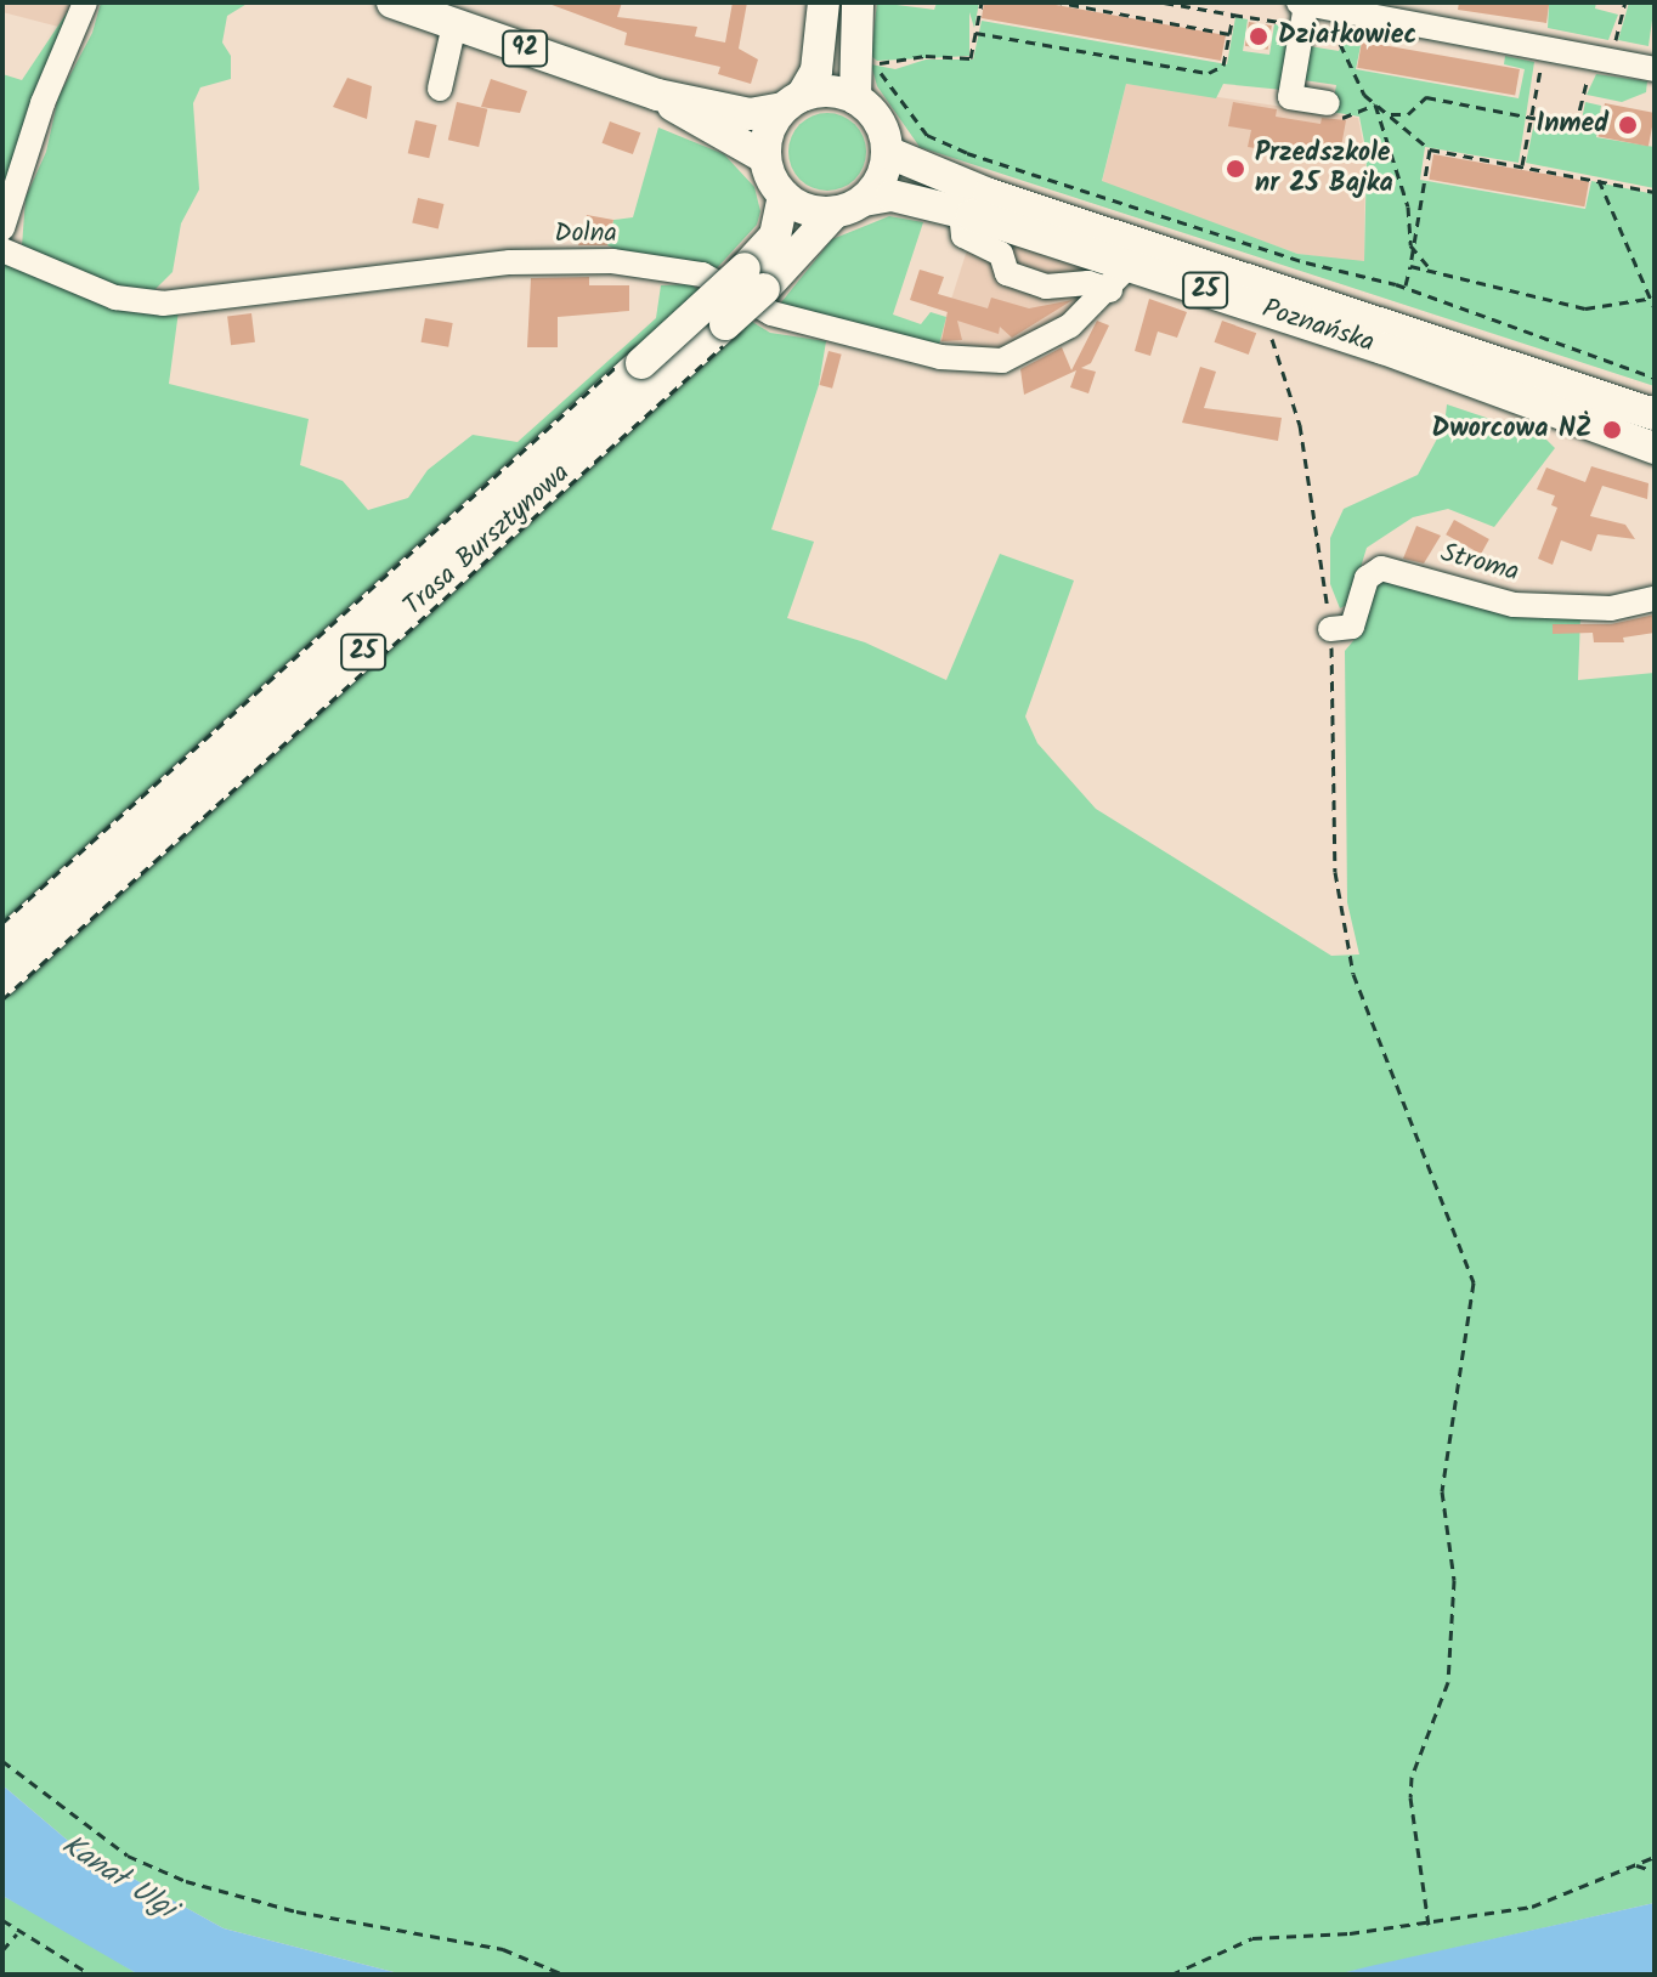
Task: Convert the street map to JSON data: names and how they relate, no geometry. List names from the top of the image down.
{
  "streets": {
    "main road": [
      "92",
      "25",
      "Poznańska",
      "Trasa Bursztynowa"
    ],
    "street": ["Dolna", "Stroma"]
  },
  "crossings": [
    ["92", "25"],
    ["92", "Poznańska"],
    ["92", "Trasa Bursztynowa"],
    ["Dolna", "Poznańska"],
    ["25", "Poznańska"],
    ["25", "Trasa Bursztynowa"],
    ["Poznańska", "Trasa Bursztynowa"]
  ],
  "water": ["Kanał Ulgi"],
  "places": [
    "Działkowiec",
    "Inmed",
    "Przedszkole nr 25 Bajka",
    "Dworcowa NŻ"
  ]
}
